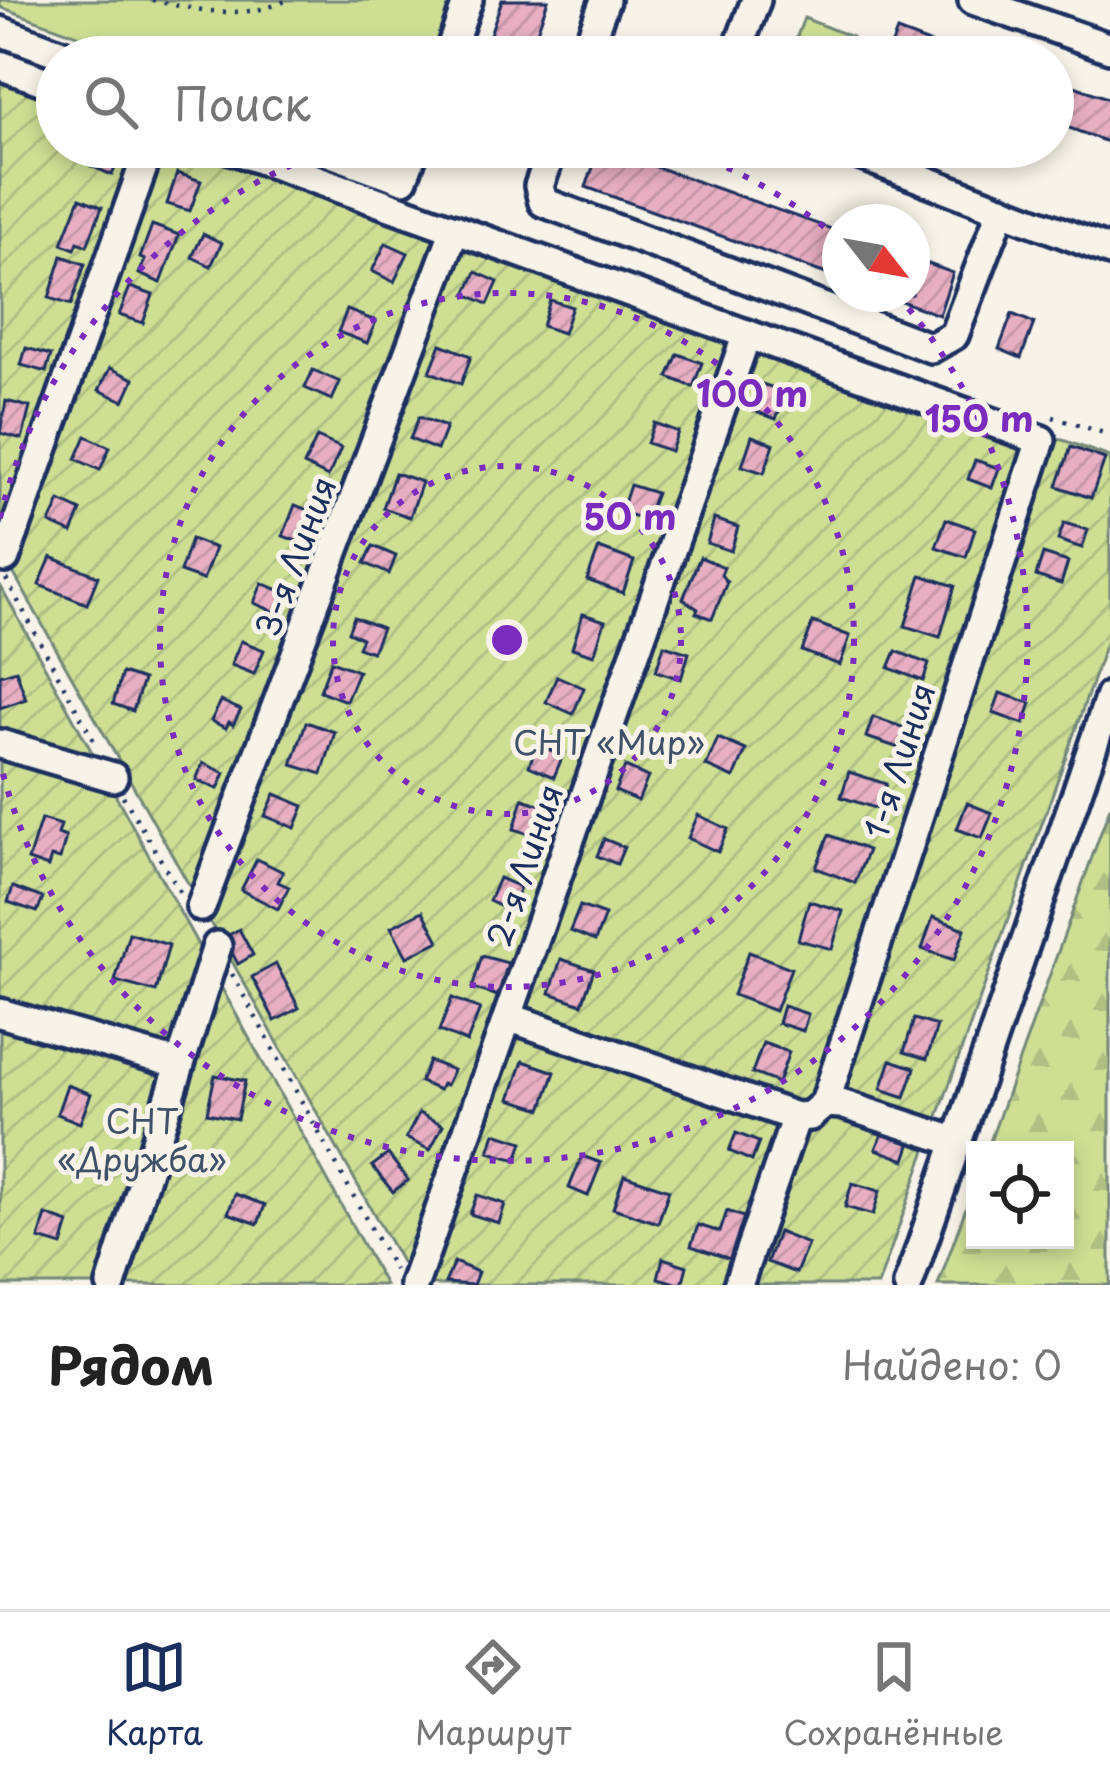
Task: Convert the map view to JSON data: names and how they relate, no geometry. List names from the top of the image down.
{
  "streets": {
    "street": ["3-я Линия", "1-я Линия", "2-я Линия"]
  },
  "parks": ["СНТ «Мир»", "СНТ «Дружба»"],
  "north": "bottom right",
  "page": {
    "search": "Поиск",
    "heading": ["Рядом", "Найдено: 0"],
    "nav": ["Карта", "Маршрут", "Сохранённые"]
  },
  "rings": ["100 m", "150 m", "50 m"]
}
